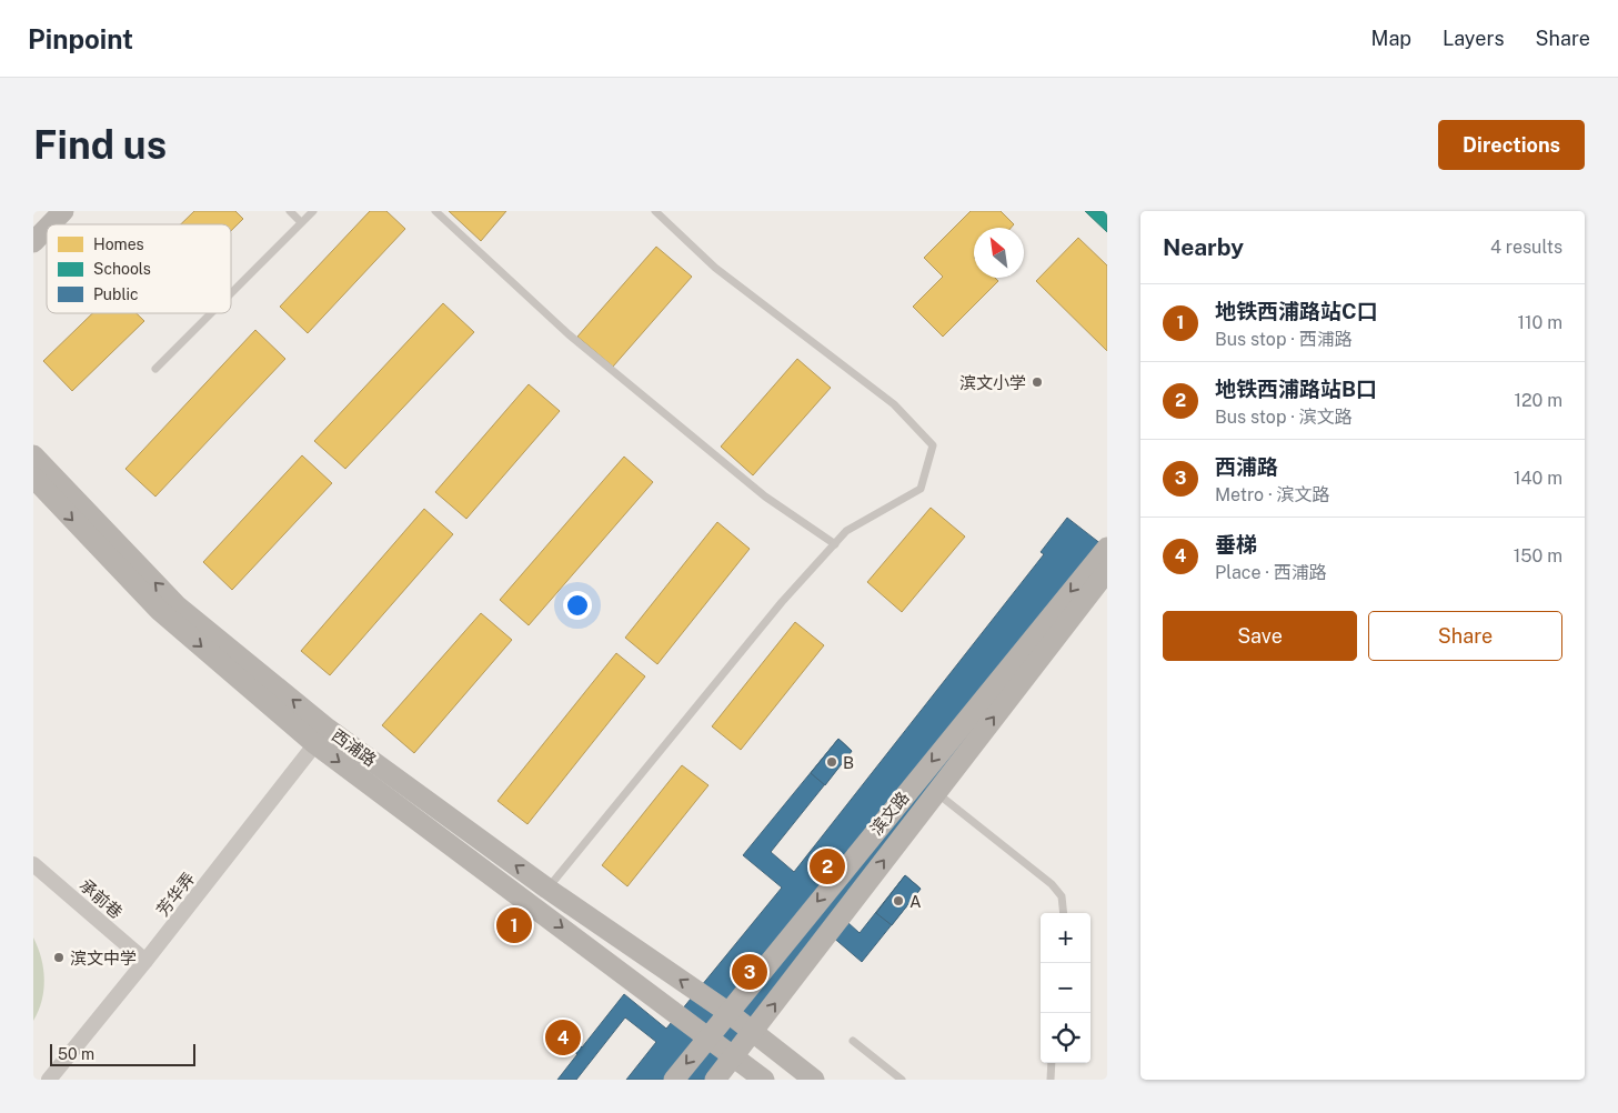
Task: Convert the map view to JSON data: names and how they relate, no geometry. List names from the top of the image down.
{
  "streets": {
    "street": [
      "西浦路",
      "滨文路",
      "芳华弄",
      "承前巷"
    ]
  },
  "crossings": [
    ["西浦路", "滨文路"],
    ["西浦路", "芳华弄"],
    ["芳华弄", "承前巷"]
  ],
  "places": [
    "滨文小学",
    "B",
    "A",
    "滨文中学"
  ],
  "legend": ["Homes", "Schools", "Public"],
  "scale_bar": "50 m",
  "north": "top left",
  "page": {
    "header": "Pinpoint",
    "nav": ["Map", "Layers", "Share"],
    "buttons": [
      "Directions",
      ["Save", "Share"]
    ],
    "title": "Find us",
    "heading": ["Nearby", "4 results"],
    "list": [
      {
        "mark": "1",
        "name": "地铁西浦路站C口",
        "note": "Bus stop · 西浦路",
        "value": "110 m"
      },
      {
        "mark": "2",
        "name": "地铁西浦路站B口",
        "note": "Bus stop · 滨文路",
        "value": "120 m"
      },
      {
        "mark": "3",
        "name": "西浦路",
        "note": "Metro · 滨文路",
        "value": "140 m"
      },
      {
        "mark": "4",
        "name": "垂梯",
        "note": "Place · 西浦路",
        "value": "150 m"
      }
    ],
    "pins": [
      "2",
      "1",
      "3",
      "4"
    ],
    "map_buttons": ["+", "−"],
    "scale": "50 m"
  }
}
